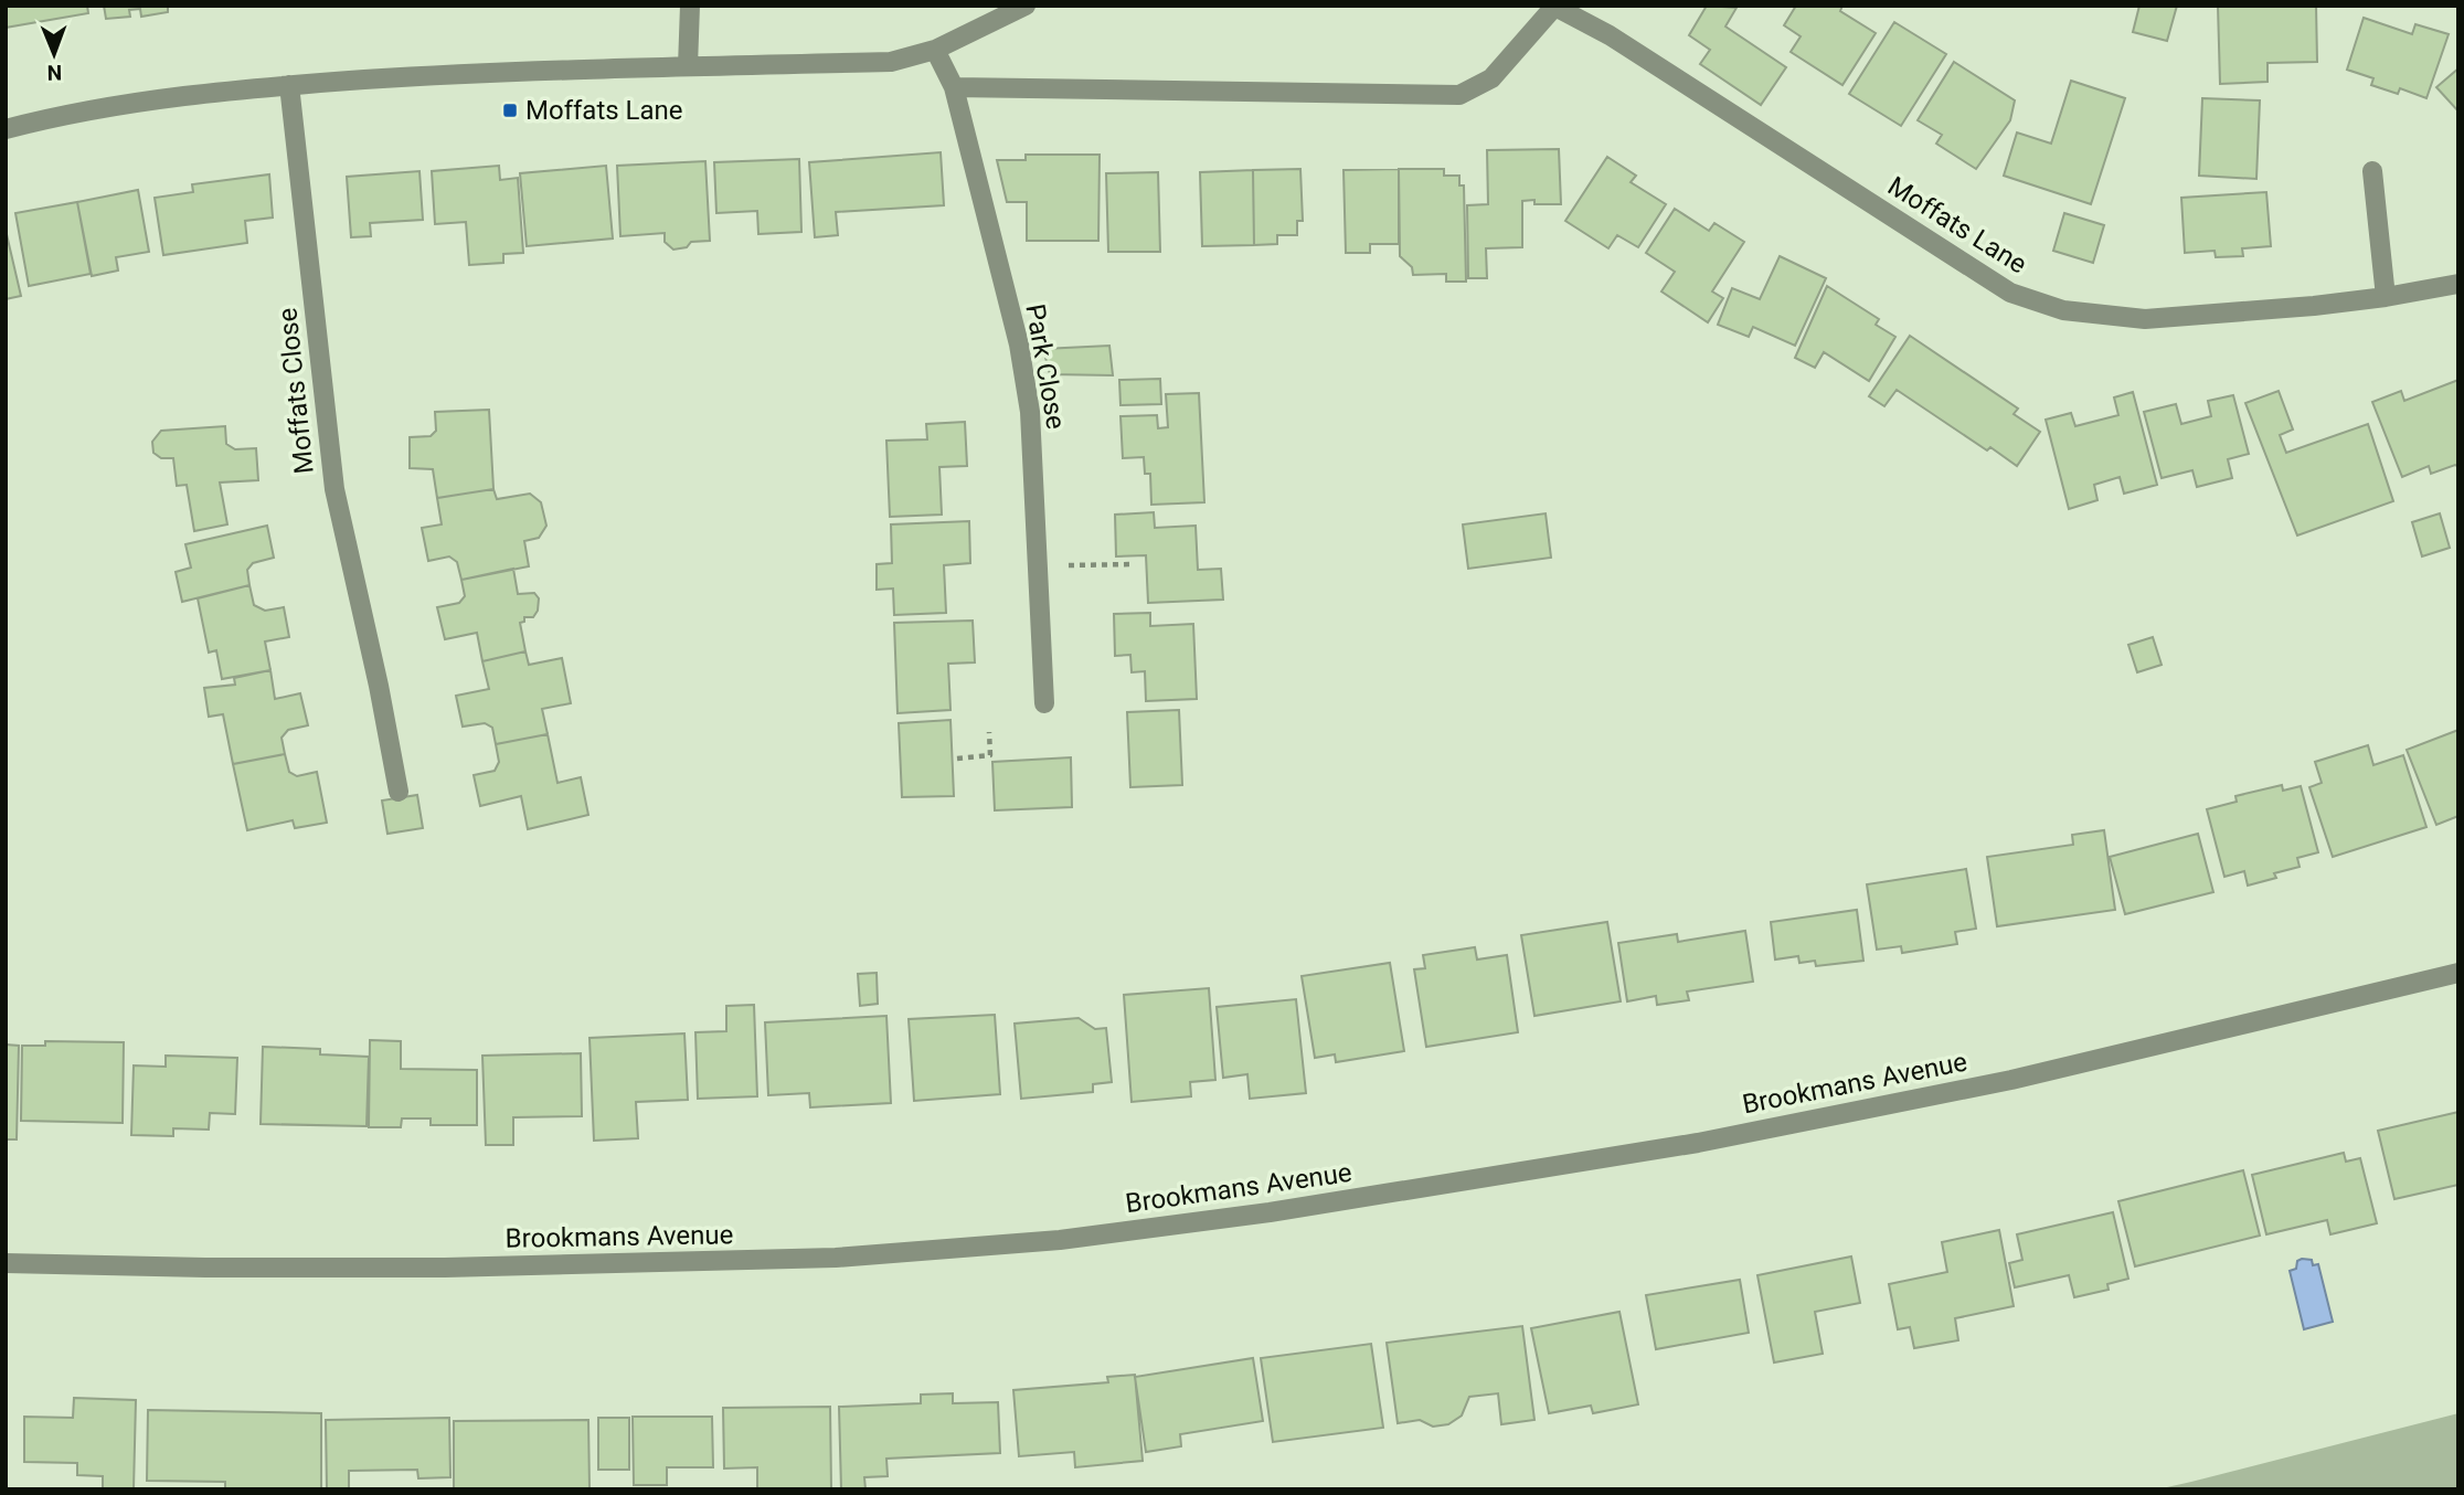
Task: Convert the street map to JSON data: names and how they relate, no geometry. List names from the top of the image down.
{
  "streets": {
    "street": [
      "Moffats Lane",
      "Park Close",
      "Moffats Close",
      "Brookmans Avenue"
    ]
  },
  "places": {
    "transit": ["Moffats Lane"]
  },
  "north": "bottom"
}
